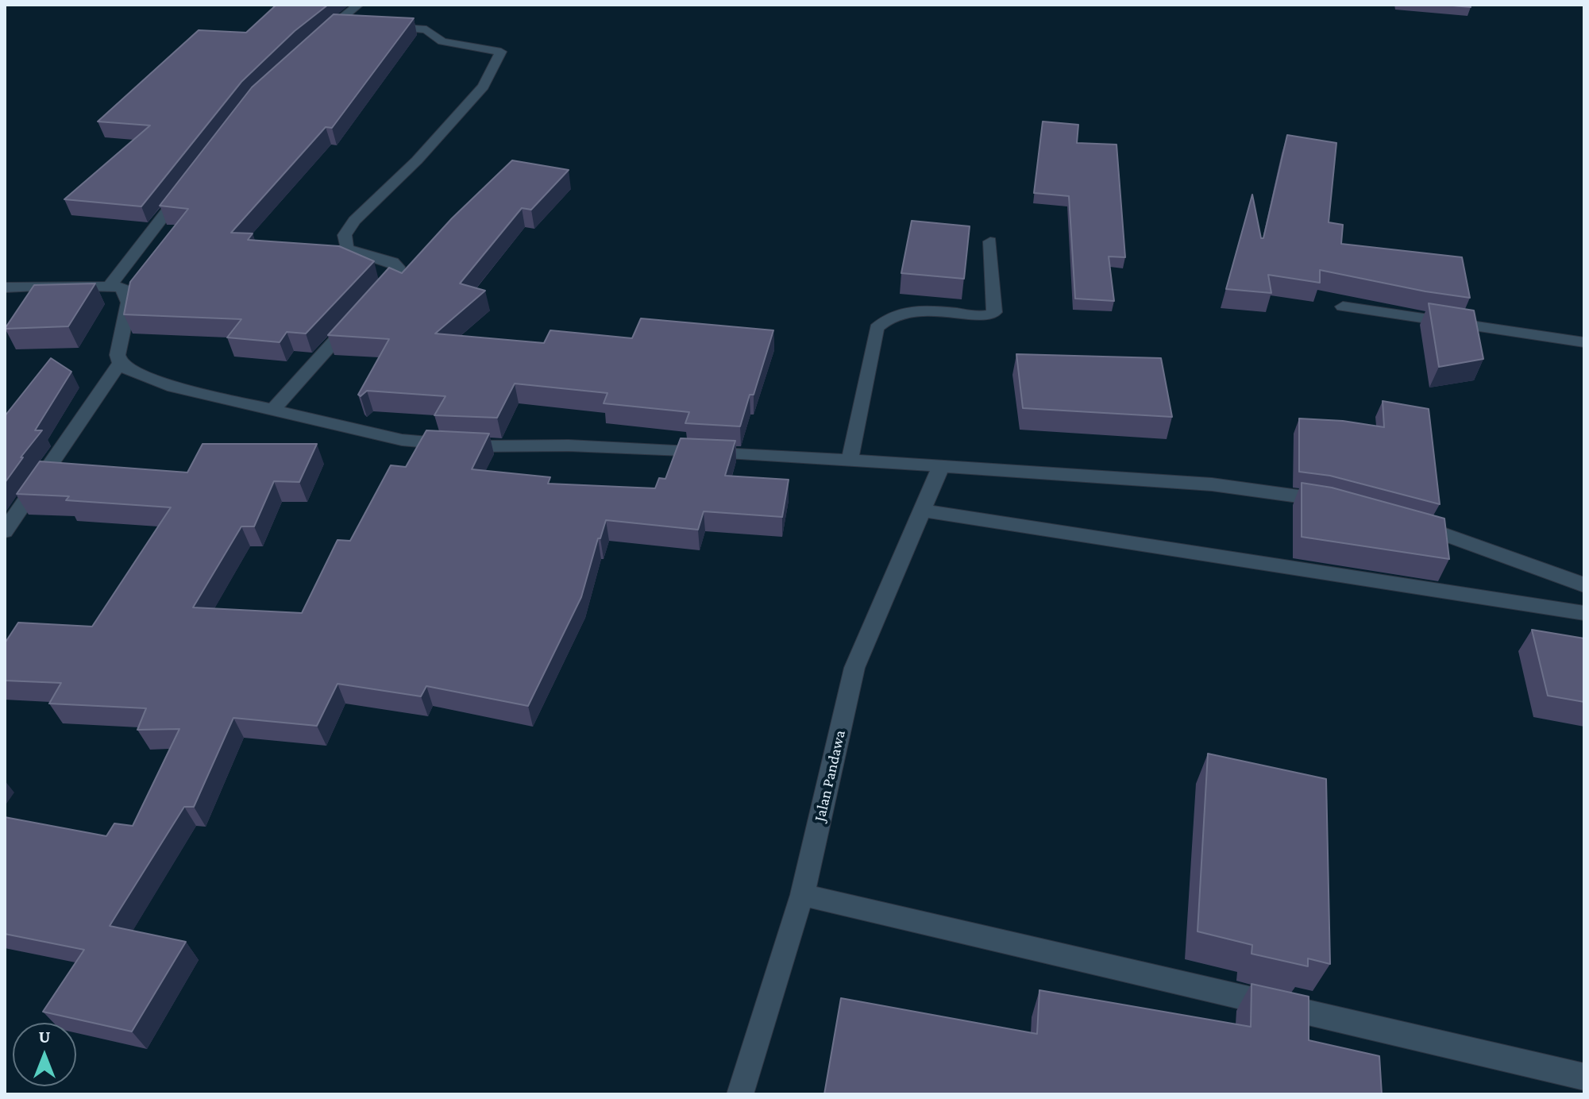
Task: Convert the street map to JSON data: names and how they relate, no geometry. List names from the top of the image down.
{
  "streets": {
    "street": ["Jalan Pandawa"]
  },
  "north": "top"
}
